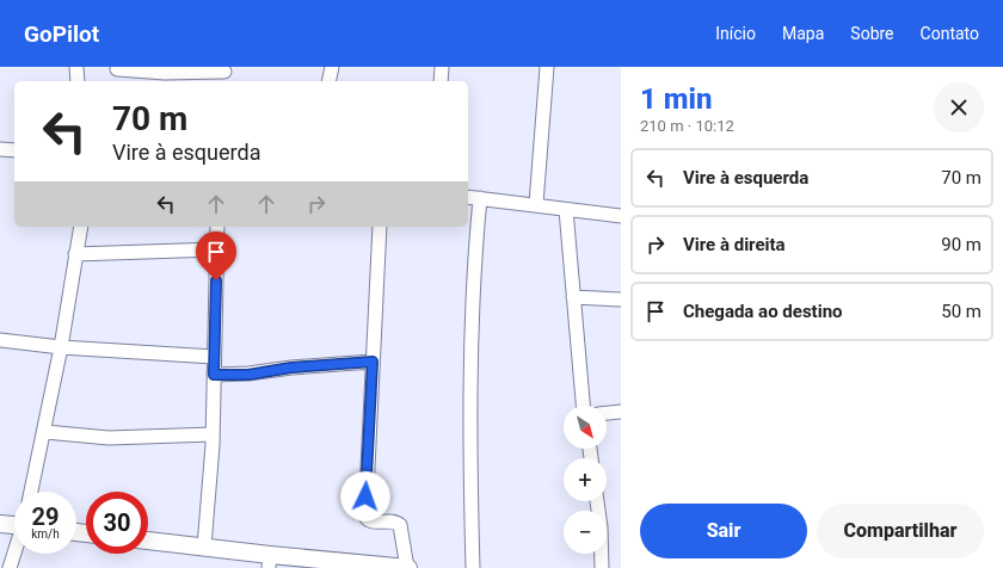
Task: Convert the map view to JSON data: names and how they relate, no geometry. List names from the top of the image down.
{
  "north": "bottom right",
  "page": {
    "header": "GoPilot",
    "nav": [
      "Início",
      "Mapa",
      "Sobre",
      "Contato"
    ],
    "heading": ["1 min", "210 m · 10:12"],
    "turn": ["70 m", "Vire à esquerda"],
    "list": [
      {
        "name": "Vire à esquerda",
        "value": "70 m"
      },
      {
        "name": "Vire à direita",
        "value": "90 m"
      },
      {
        "name": "Chegada ao destino",
        "value": "50 m"
      }
    ],
    "map_buttons": ["+", "−"],
    "speed": "29 km/h",
    "limit": "30",
    "buttons": ["Sair", "Compartilhar"]
  }
}
